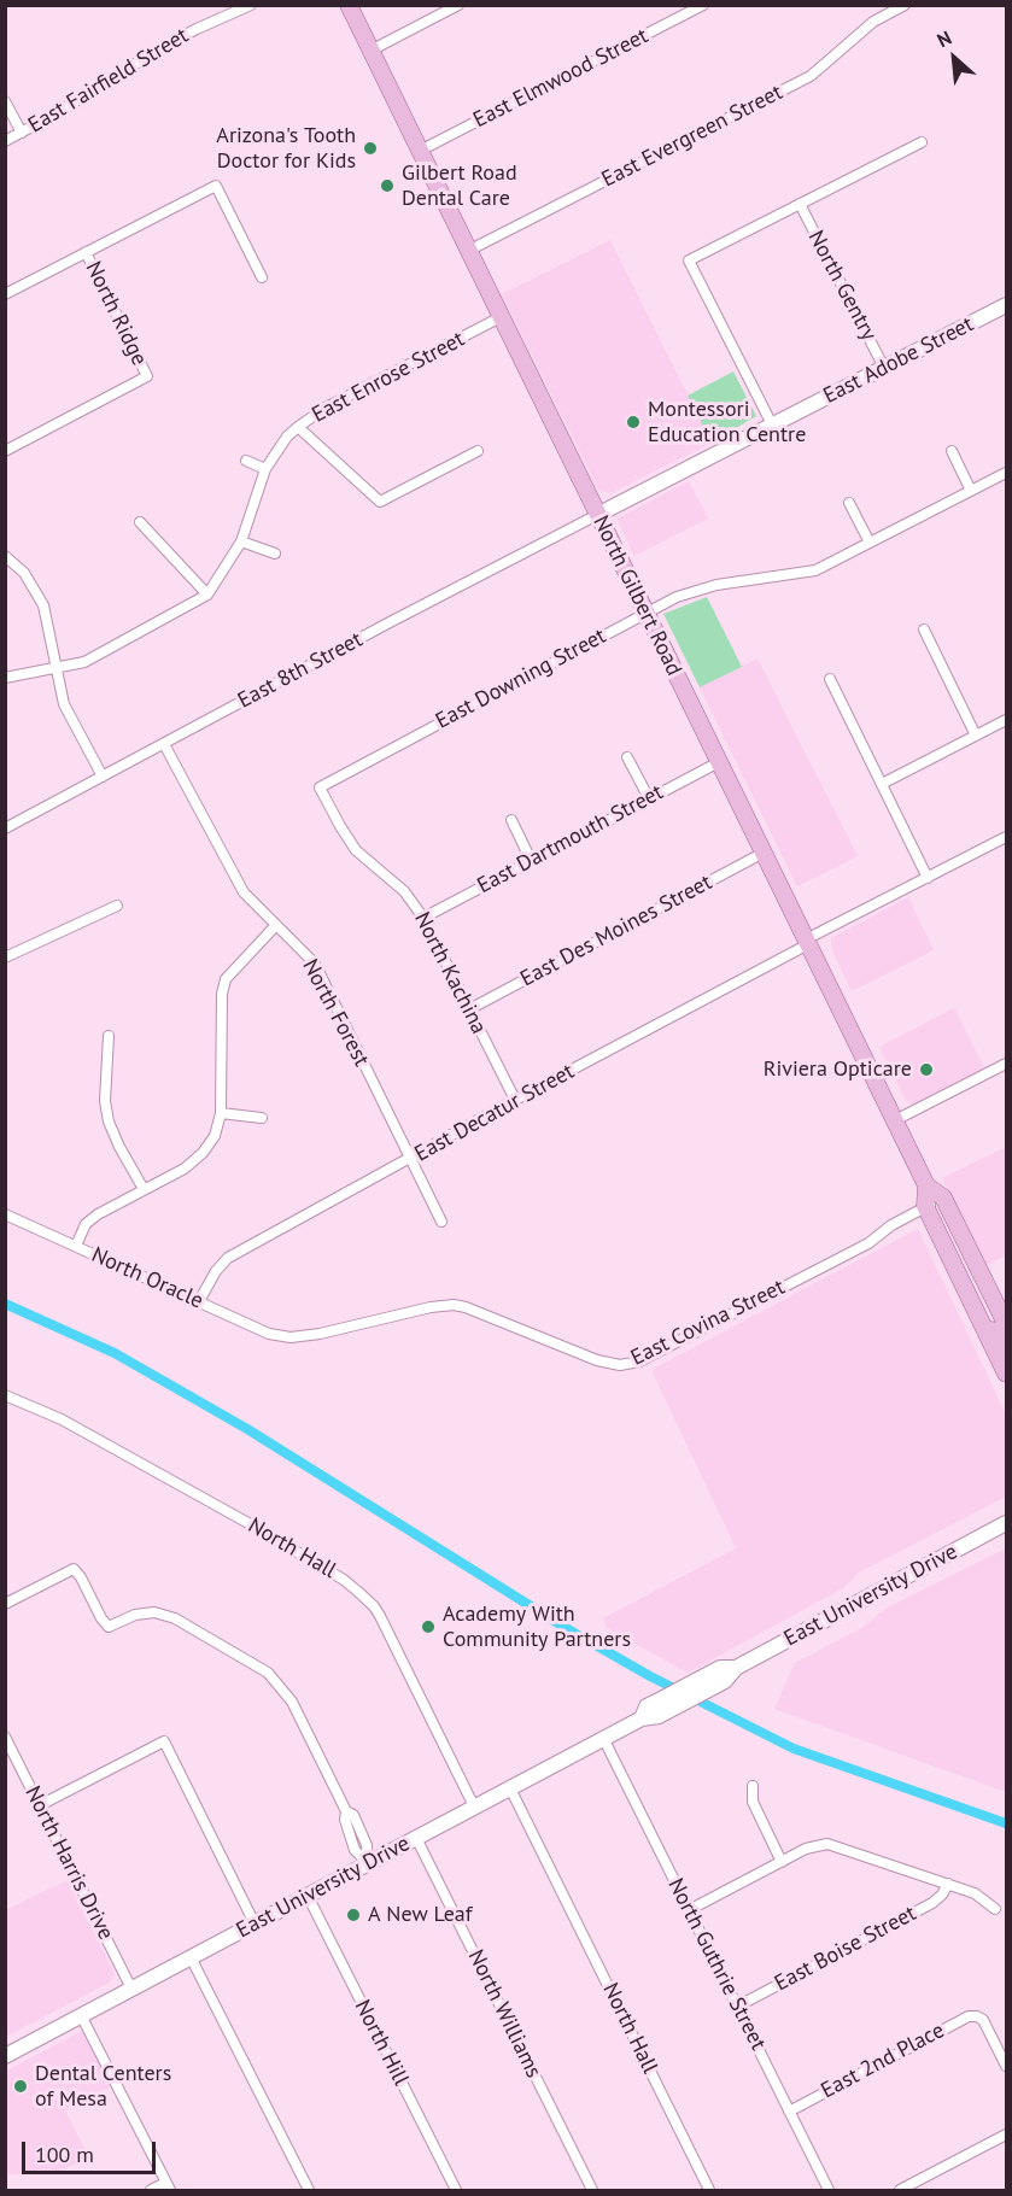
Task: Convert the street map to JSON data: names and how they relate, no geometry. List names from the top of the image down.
{
  "streets": {
    "main road": ["East Adobe Street", "North Gilbert Road", "East University Drive"],
    "street": [
      "East Elmwood Street",
      "East Fairfield Street",
      "East Evergreen Street",
      "North Gentry",
      "North Ridge",
      "East Enrose Street",
      "East 8th Street",
      "East Downing Street",
      "East Dartmouth Street",
      "East Des Moines Street",
      "North Kachina",
      "North Forest",
      "East Decatur Street",
      "North Oracle",
      "East Covina Street",
      "North Hall",
      "North Harris Drive",
      "East Boise Street",
      "North Guthrie Street",
      "North Williams",
      "North Hill",
      "East 2nd Place"
    ]
  },
  "crossings": [
    ["East Elmwood Street", "North Gilbert Road"],
    ["East Evergreen Street", "North Gilbert Road"],
    ["North Gentry", "East Adobe Street"],
    ["East Adobe Street", "North Gilbert Road"],
    ["East Adobe Street", "East 8th Street"],
    ["East Enrose Street", "North Gilbert Road"],
    ["North Gilbert Road", "East 8th Street"],
    ["North Gilbert Road", "East Downing Street"],
    ["North Gilbert Road", "East Dartmouth Street"],
    ["North Gilbert Road", "East Des Moines Street"],
    ["North Gilbert Road", "East Decatur Street"],
    ["North Gilbert Road", "East Covina Street"],
    ["East 8th Street", "North Forest"],
    ["East Downing Street", "North Kachina"],
    ["East Dartmouth Street", "North Kachina"],
    ["East Des Moines Street", "North Kachina"],
    ["North Kachina", "East Decatur Street"],
    ["North Forest", "East Decatur Street"],
    ["East Decatur Street", "North Oracle"],
    ["North Oracle", "East Covina Street"],
    ["North Hall", "East University Drive"],
    ["East University Drive", "North Harris Drive"],
    ["East University Drive", "North Guthrie Street"],
    ["East University Drive", "North Williams"],
    ["East University Drive", "North Hill"],
    ["East Boise Street", "North Guthrie Street"],
    ["North Guthrie Street", "East 2nd Place"]
  ],
  "places": [
    "Arizona's Tooth Doctor for Kids",
    "Gilbert Road Dental Care",
    "Montessori Education Centre",
    "Riviera Opticare",
    "Academy With Community Partners",
    "A New Leaf",
    "Dental Centers of Mesa"
  ],
  "scale_bar": "100 m",
  "north": "top left"
}
